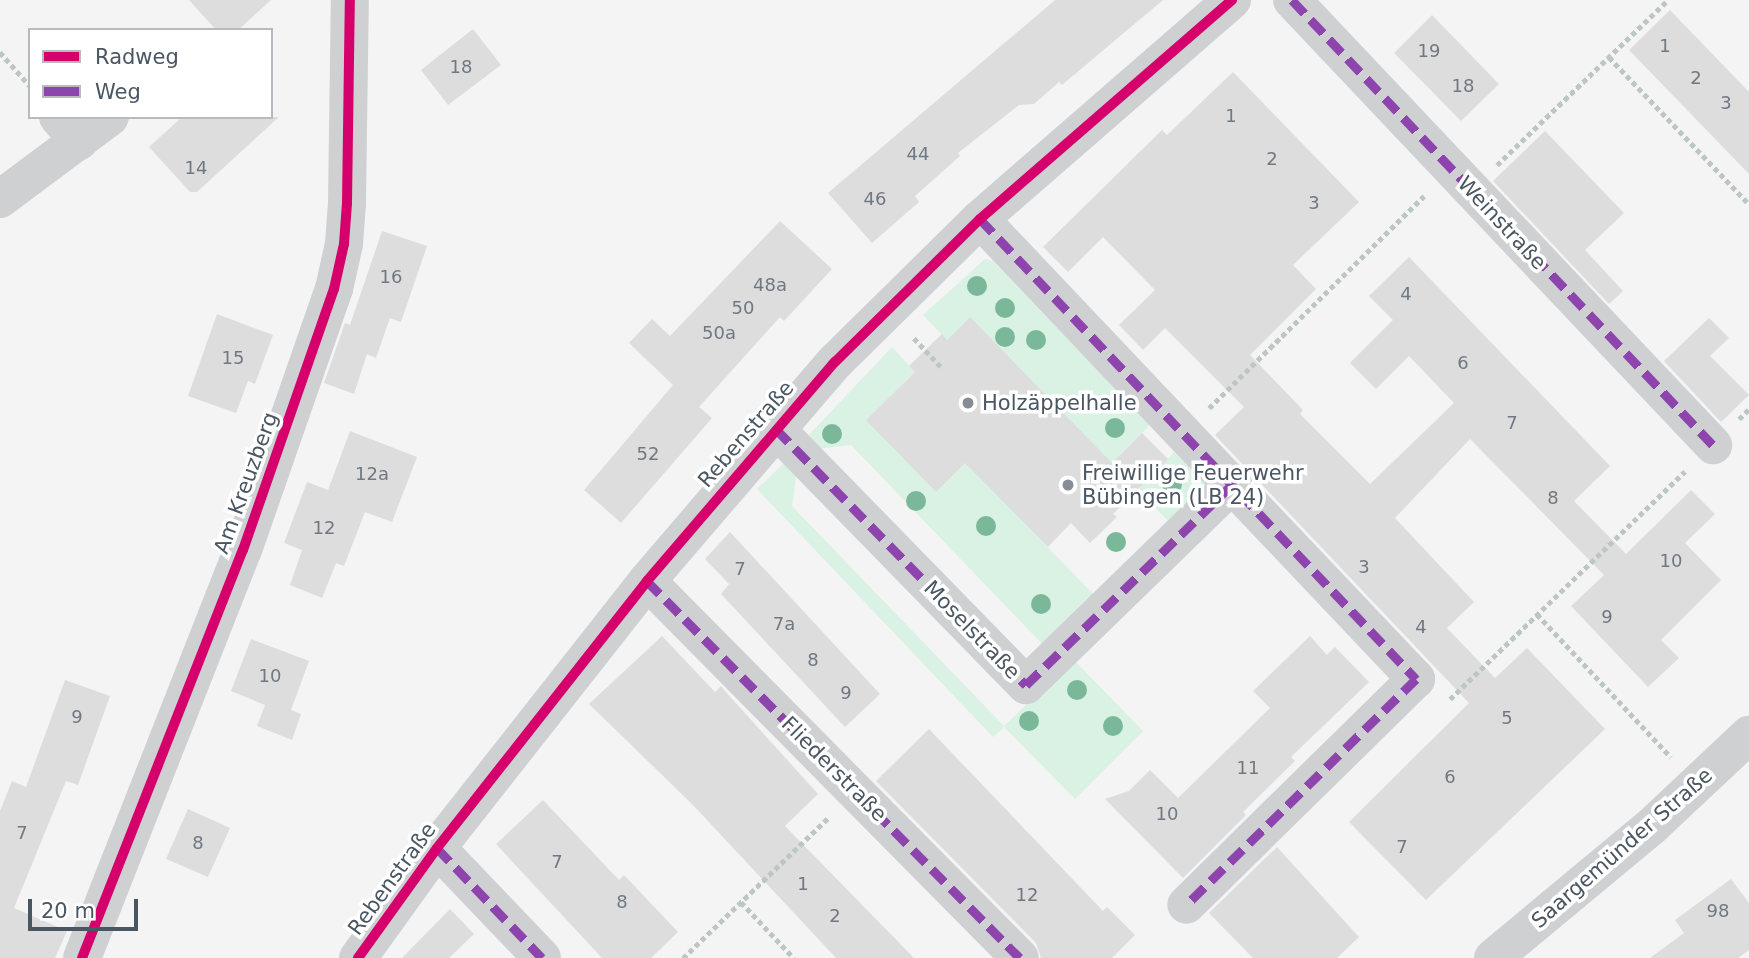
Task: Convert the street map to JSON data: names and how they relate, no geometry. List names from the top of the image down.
{
  "streets": {
    "street": [
      "Weinstraße",
      "Rebenstraße",
      "Am Kreuzberg",
      "Moselstraße",
      "Fliederstraße",
      "Saargemünder Straße"
    ]
  },
  "crossings": [
    ["Rebenstraße", "Moselstraße"],
    ["Rebenstraße", "Fliederstraße"]
  ],
  "places": ["Holzäppelhalle", "Freiwillige Feuerwehr Bübingen (LB 24)"],
  "house_numbers": [
    "1",
    "19",
    "18",
    "2",
    "18",
    "3",
    "1",
    "44",
    "2",
    "14",
    "46",
    "3",
    "16",
    "48a",
    "4",
    "50",
    "50a",
    "15",
    "6",
    "7",
    "52",
    "12a",
    "8",
    "12",
    "10",
    "3",
    "7",
    "9",
    "7a",
    "4",
    "8",
    "10",
    "9",
    "9",
    "5",
    "11",
    "6",
    "10",
    "7",
    "8",
    "7",
    "7",
    "1",
    "12",
    "8",
    "98",
    "2"
  ],
  "legend": ["Radweg", "Weg"],
  "scale_bar": "20 m"
}
